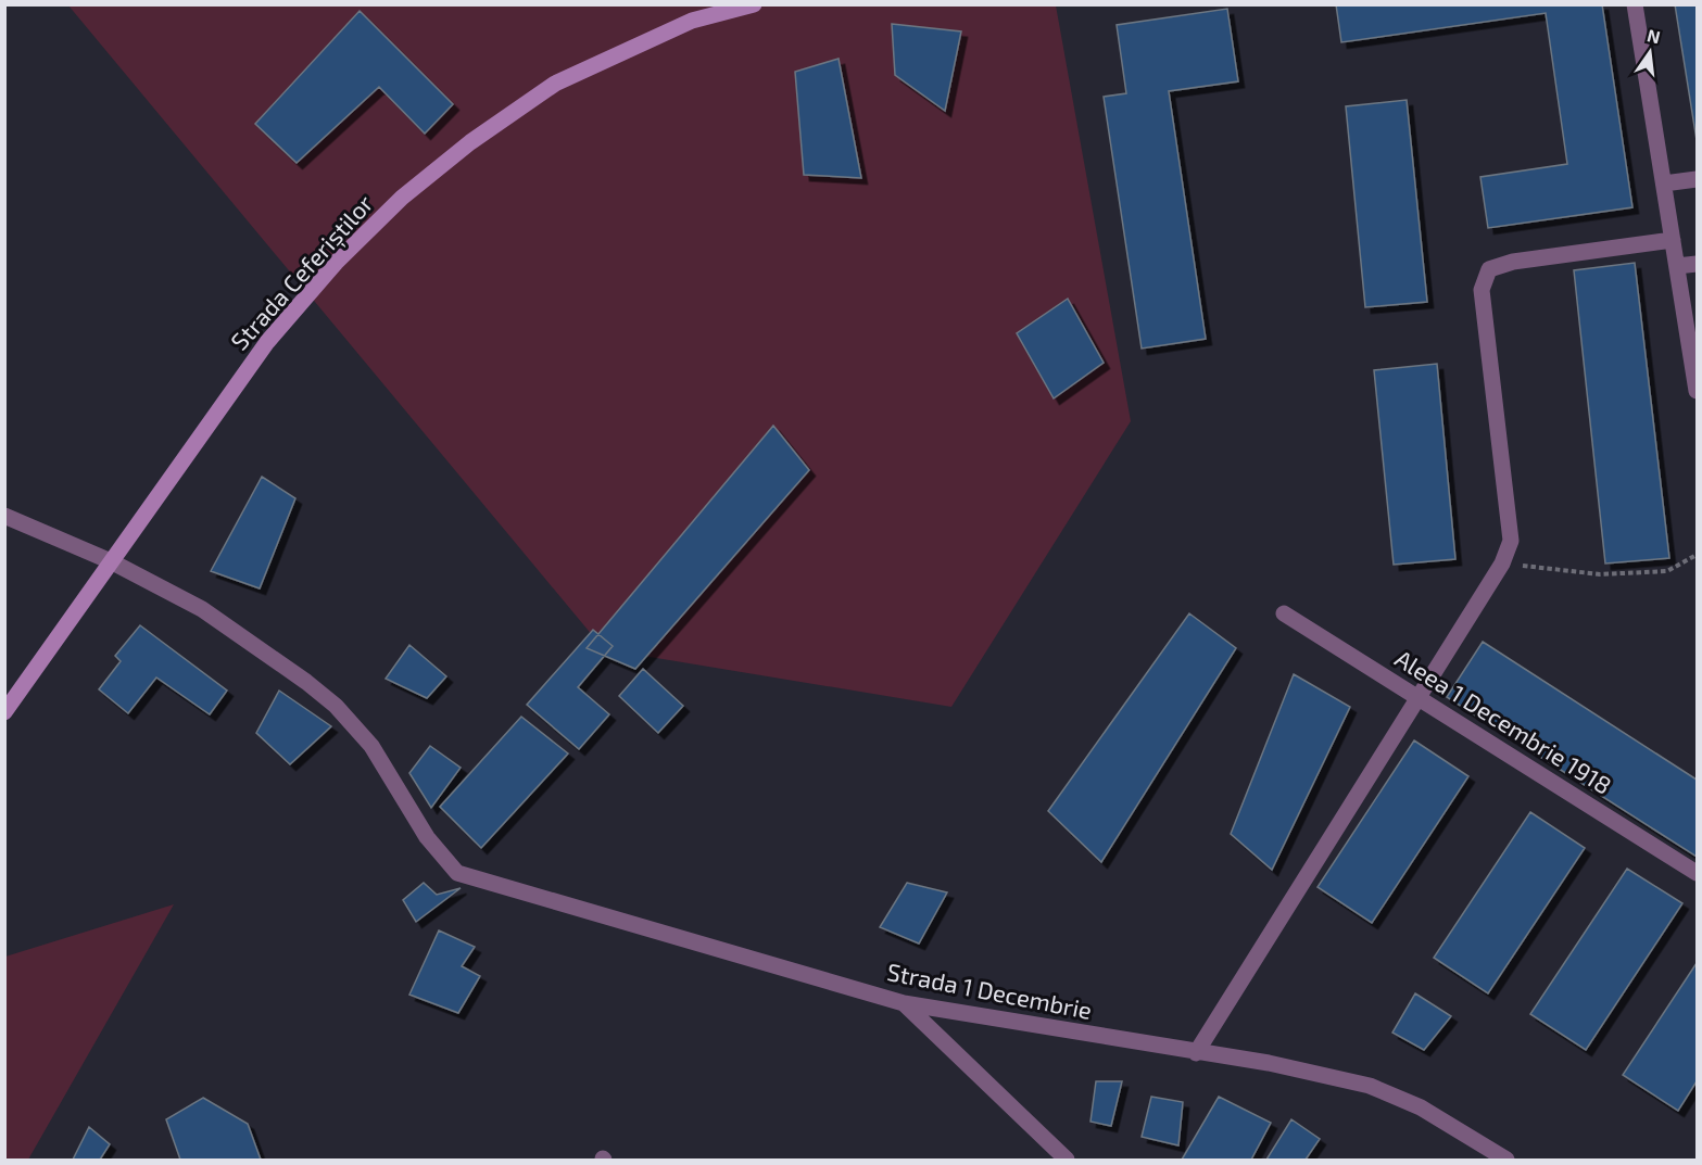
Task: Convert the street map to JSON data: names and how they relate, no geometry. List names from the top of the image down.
{
  "streets": {
    "street": ["Strada Ceferiștilor", "Aleea 1 Decembrie 1918", "Strada 1 Decembrie"]
  },
  "crossings": [
    ["Strada Ceferiștilor", "Strada 1 Decembrie"]
  ],
  "north": "top"
}
